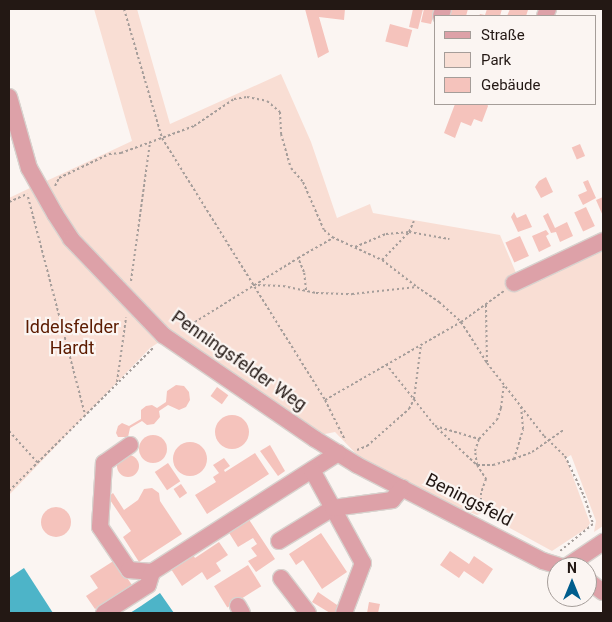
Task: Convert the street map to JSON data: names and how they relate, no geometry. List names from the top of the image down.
{
  "streets": {
    "street": ["Penningsfelder Weg", "Beningsfeld"]
  },
  "crossings": [
    ["Penningsfelder Weg", "Beningsfeld"]
  ],
  "parks": ["Iddelsfelder Hardt"],
  "legend": ["Straße", "Park", "Gebäude"],
  "north": "top"
}
